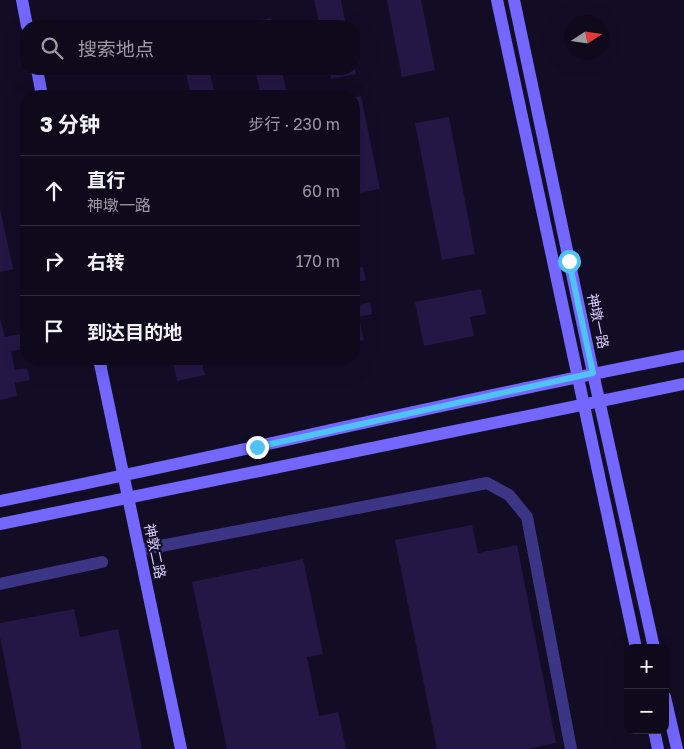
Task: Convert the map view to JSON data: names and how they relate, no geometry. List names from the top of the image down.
{
  "streets": {
    "street": ["神墩一路", "神敦二路"]
  },
  "north": "right",
  "page": {
    "search": "搜索地点",
    "heading": ["3 分钟", "步行 · 230 m"],
    "list": [
      ["直行", "神墩一路", "60 m"],
      ["右转", "170 m"],
      "到达目的地"
    ],
    "map_buttons": ["+", "−"]
  }
}
